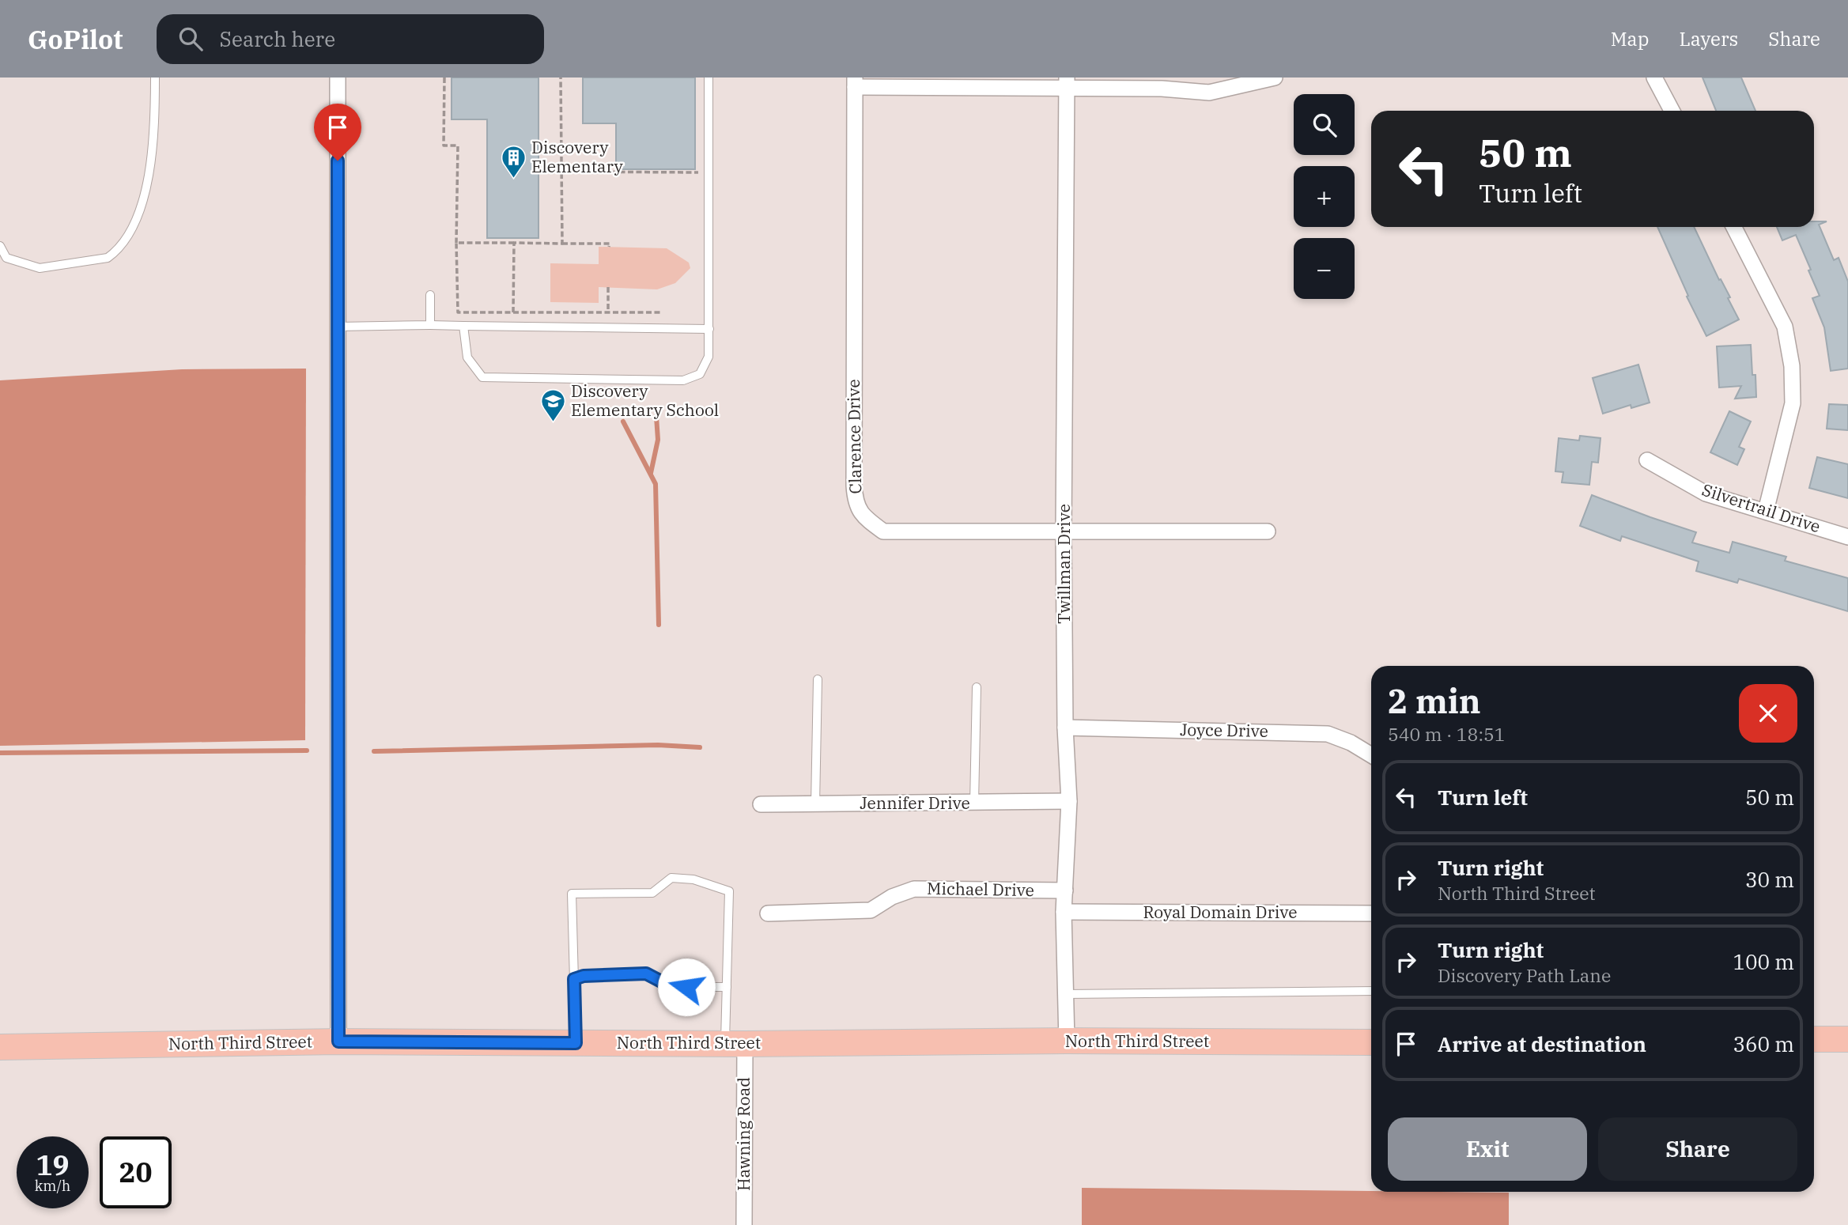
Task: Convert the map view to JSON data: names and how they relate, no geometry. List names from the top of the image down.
{
  "streets": {
    "main road": ["North Third Street"],
    "street": [
      "Clarence Drive",
      "Silvertrail Drive",
      "Twillman Drive",
      "Joyce Drive",
      "Jennifer Drive",
      "Michael Drive",
      "Royal Domain Drive",
      "Hawning Road"
    ]
  },
  "crossings": [
    ["Clarence Drive", "Twillman Drive"],
    ["Twillman Drive", "Joyce Drive"],
    ["Twillman Drive", "Jennifer Drive"],
    ["Twillman Drive", "Michael Drive"],
    ["Twillman Drive", "Royal Domain Drive"],
    ["Twillman Drive", "North Third Street"],
    ["North Third Street", "Hawning Road"]
  ],
  "places": {
    "building": ["Discovery Elementary"],
    "school or university": ["Discovery Elementary School"]
  },
  "page": {
    "header": "GoPilot",
    "search": "Search here",
    "nav": ["Map", "Layers", "Share"],
    "map_buttons": ["+", "−"],
    "turn": ["50 m", "Turn left"],
    "heading": ["2 min", "540 m · 18:51"],
    "list": [
      {
        "name": "Turn left",
        "value": "50 m"
      },
      {
        "name": "Turn right",
        "note": "North Third Street",
        "value": "30 m"
      },
      {
        "name": "Turn right",
        "note": "Discovery Path Lane",
        "value": "100 m"
      },
      {
        "name": "Arrive at destination",
        "value": "360 m"
      }
    ],
    "buttons": ["Exit", "Share"],
    "speed": "19 km/h",
    "limit": "20"
  }
}
